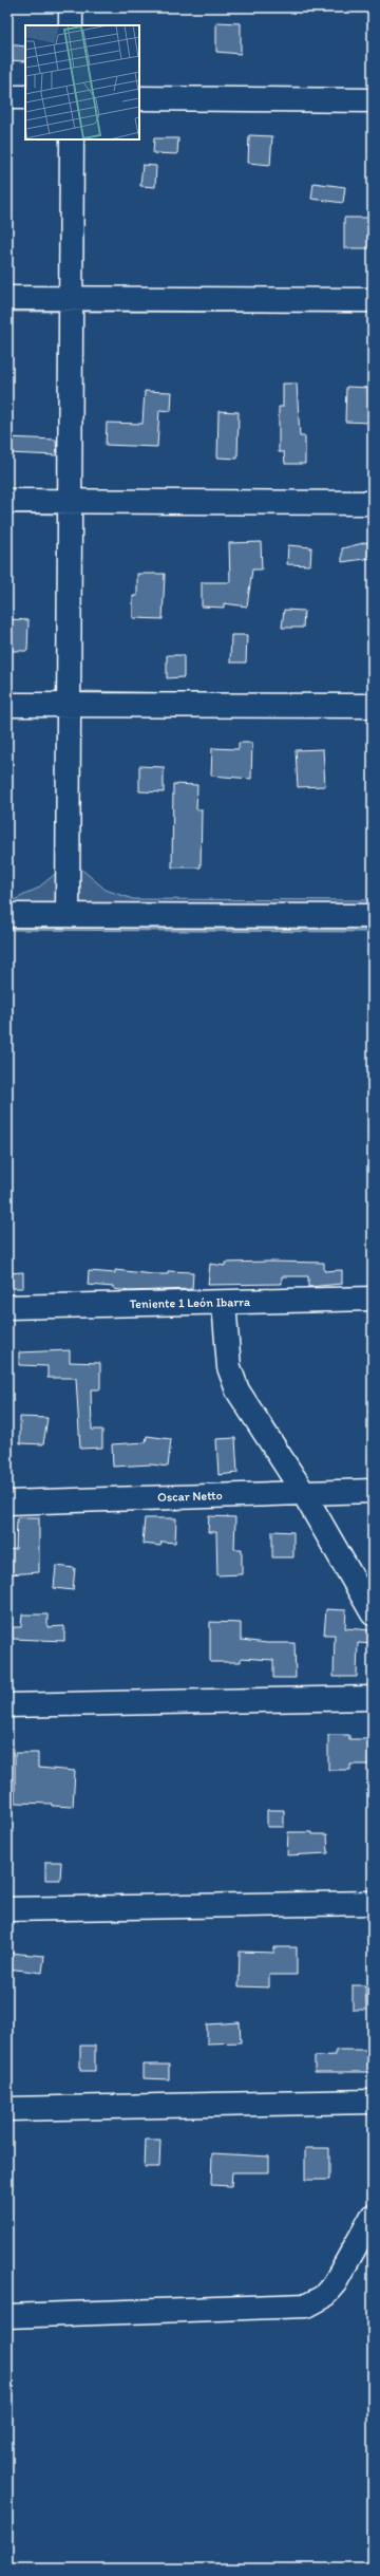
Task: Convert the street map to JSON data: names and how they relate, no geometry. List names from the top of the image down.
{
  "streets": {
    "street": ["Teniente 1 León Ibarra", "Oscar Netto"]
  }
}
